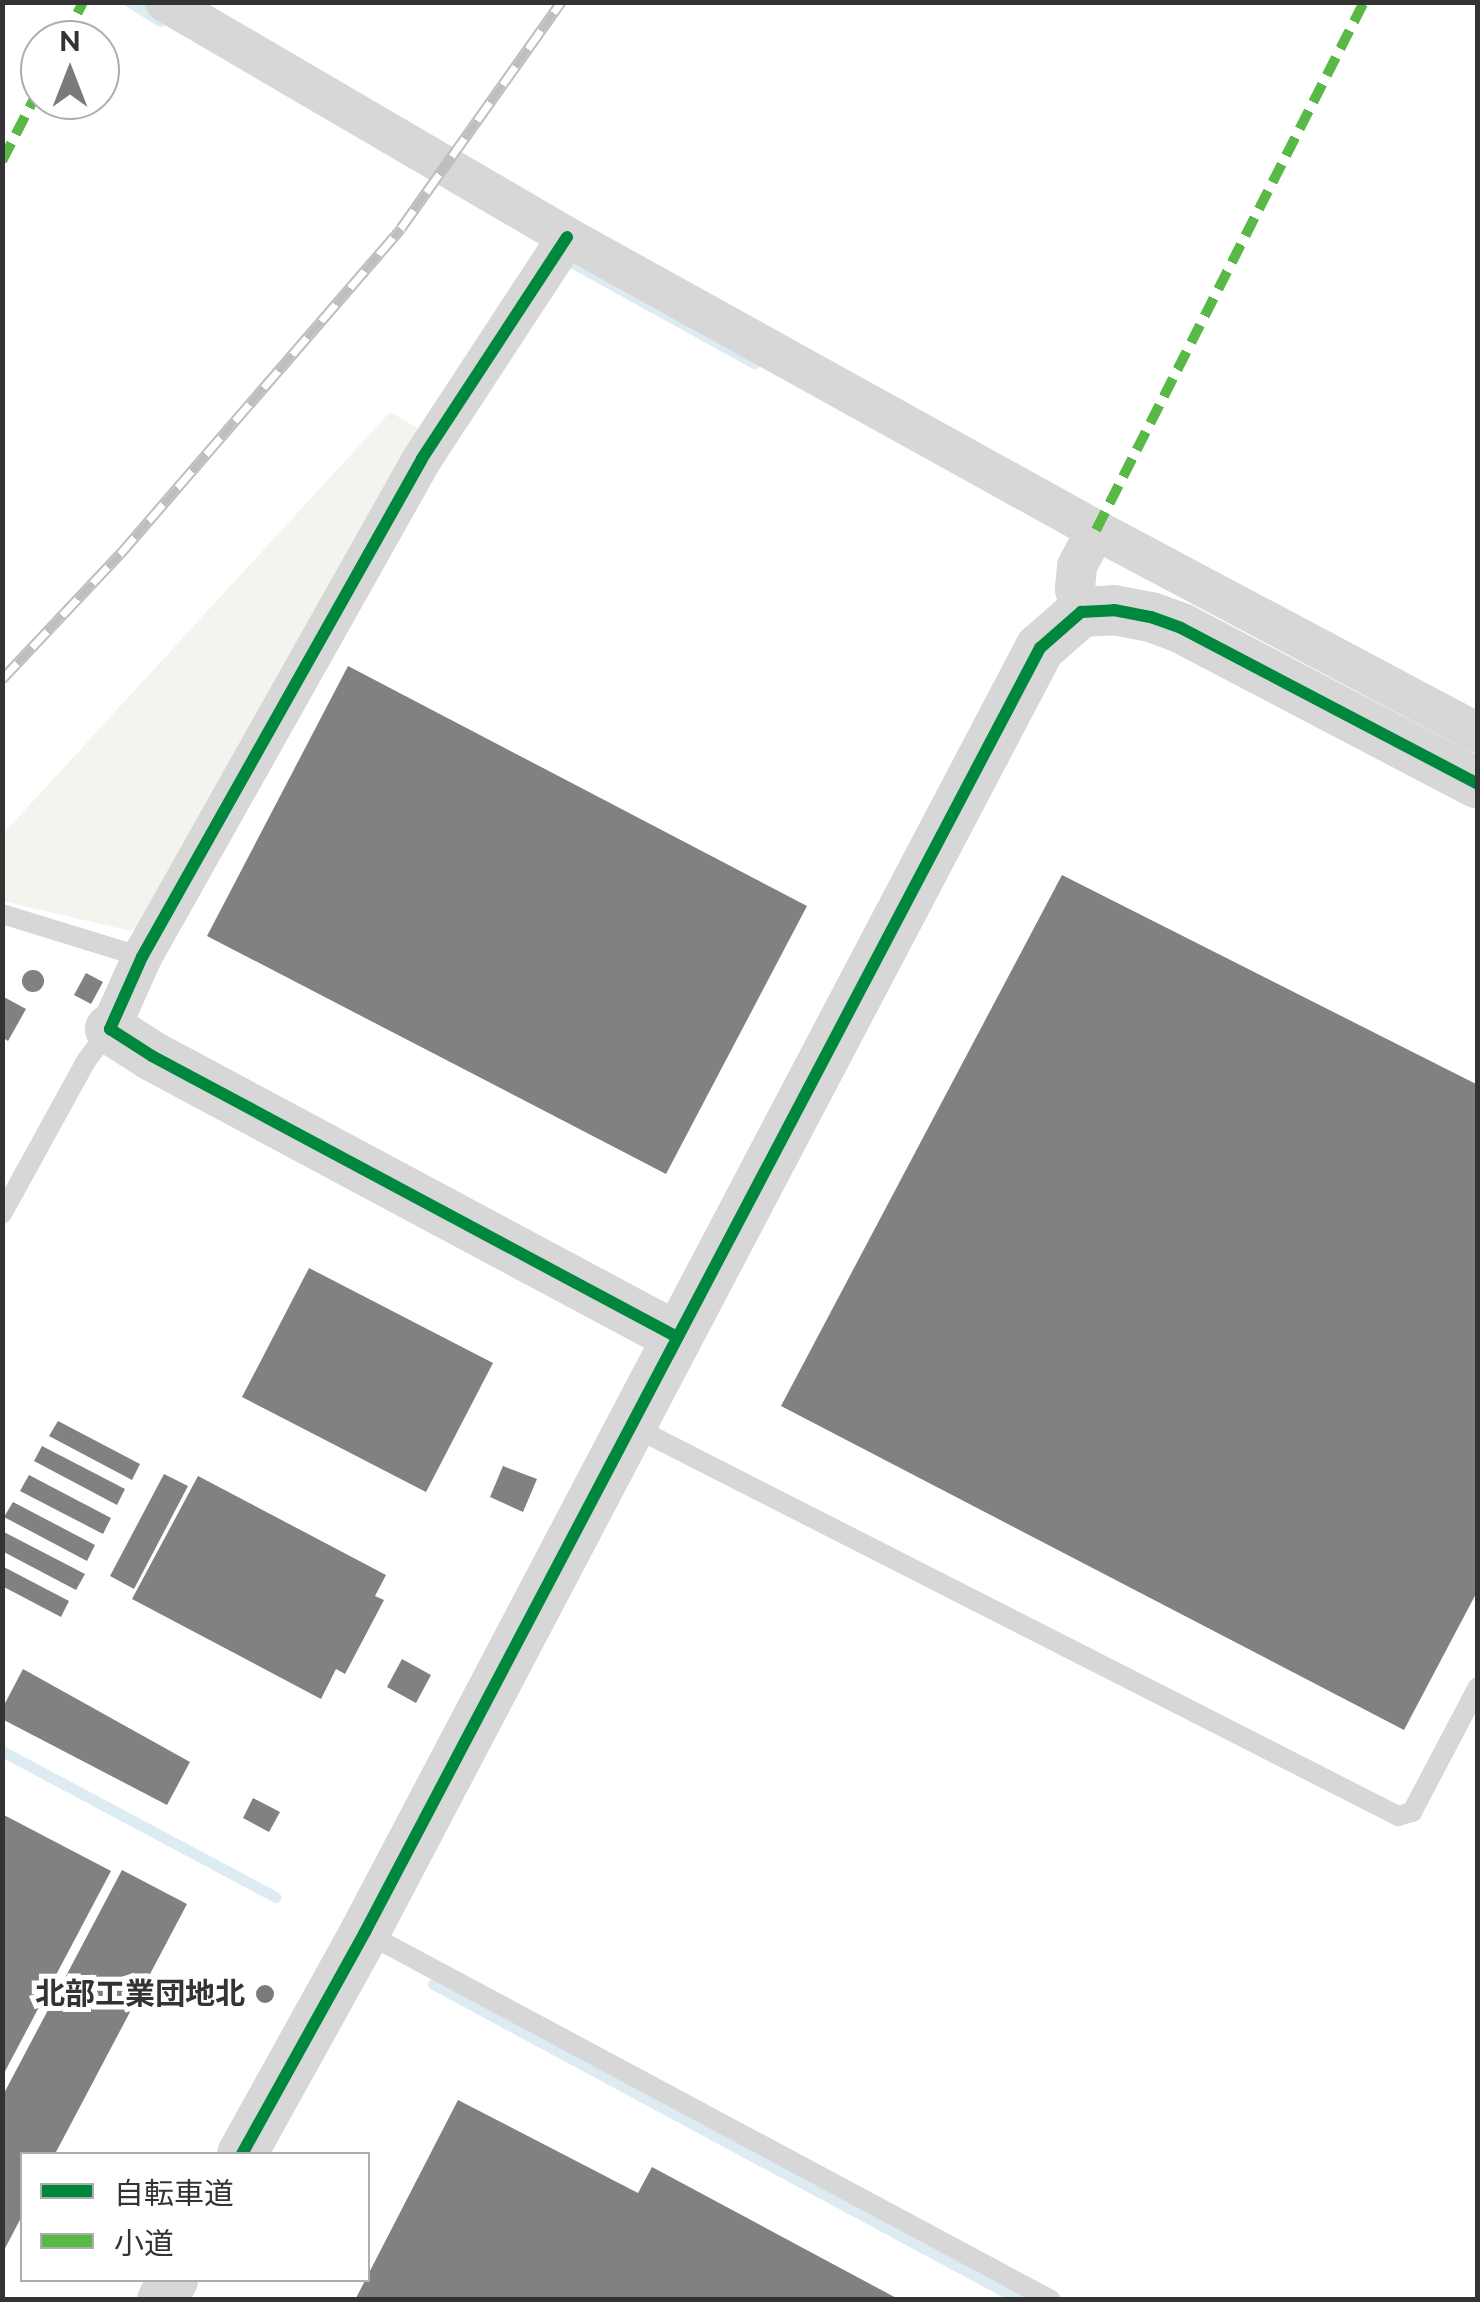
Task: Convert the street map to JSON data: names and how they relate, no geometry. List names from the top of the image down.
{
  "places": ["北部工業団地北"],
  "legend": ["自転車道", "小道"],
  "north": "top"
}
